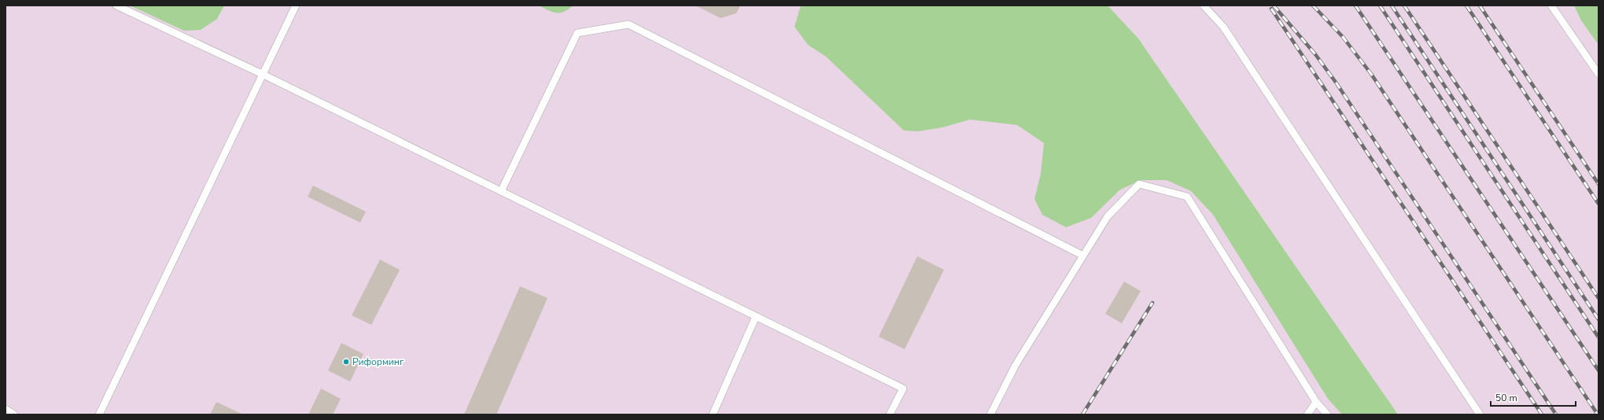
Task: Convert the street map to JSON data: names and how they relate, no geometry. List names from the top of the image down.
{
  "places": ["Риформинг"],
  "scale_bar": "50 m"
}
